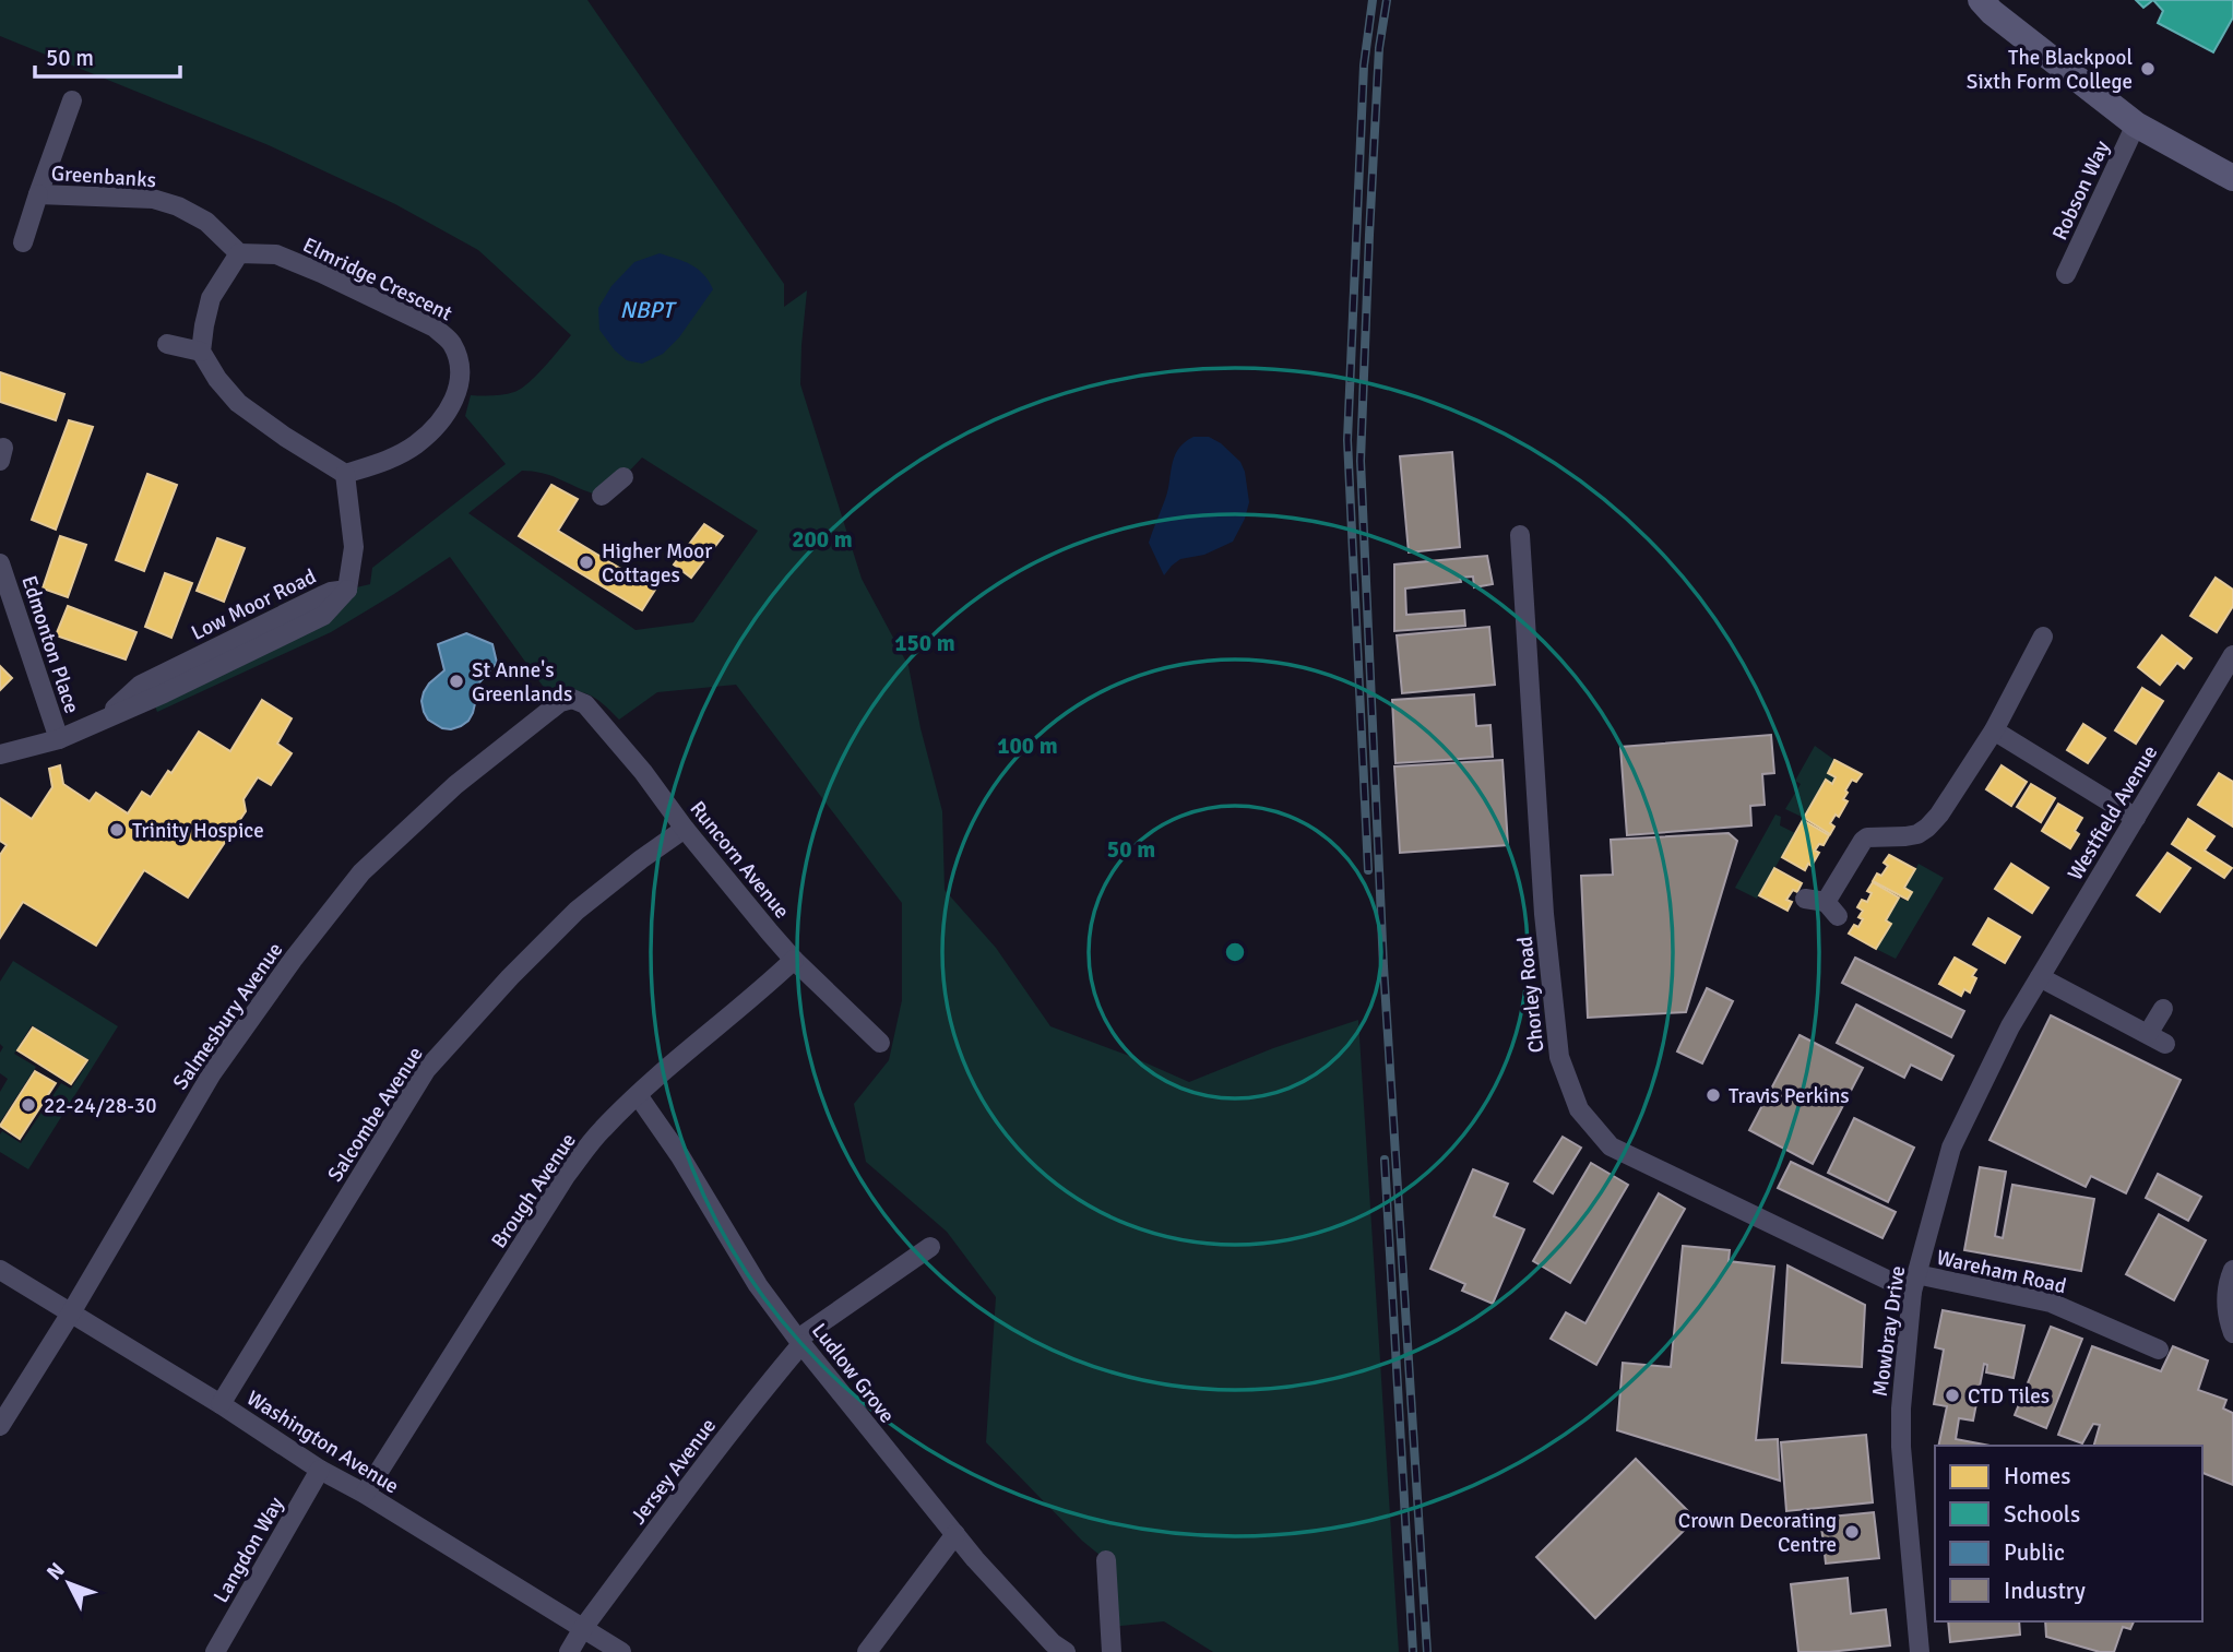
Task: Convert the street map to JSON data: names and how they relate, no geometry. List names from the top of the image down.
{
  "streets": {
    "street": [
      "Greenbanks",
      "Robson Way",
      "Elmridge Crescent",
      "Low Moor Road",
      "Edmonton Place",
      "Westfield Avenue",
      "Runcorn Avenue",
      "Chorley Road",
      "Salmesbury Avenue",
      "Salcombe Avenue",
      "Brough Avenue",
      "Wareham Road",
      "Mowbray Drive",
      "Ludlow Grove",
      "Washington Avenue",
      "Jersey Avenue",
      "Langdon Way"
    ]
  },
  "crossings": [
    ["Greenbanks", "Elmridge Crescent"],
    ["Greenbanks", "Low Moor Road"],
    ["Elmridge Crescent", "Low Moor Road"],
    ["Low Moor Road", "Edmonton Place"],
    ["Westfield Avenue", "Mowbray Drive"],
    ["Runcorn Avenue", "Salmesbury Avenue"],
    ["Runcorn Avenue", "Salcombe Avenue"],
    ["Runcorn Avenue", "Brough Avenue"],
    ["Chorley Road", "Wareham Road"],
    ["Chorley Road", "Mowbray Drive"],
    ["Salmesbury Avenue", "Washington Avenue"],
    ["Salcombe Avenue", "Washington Avenue"],
    ["Brough Avenue", "Ludlow Grove"],
    ["Brough Avenue", "Washington Avenue"],
    ["Wareham Road", "Mowbray Drive"],
    ["Ludlow Grove", "Jersey Avenue"],
    ["Washington Avenue", "Jersey Avenue"],
    ["Washington Avenue", "Langdon Way"]
  ],
  "water": ["NBPT"],
  "places": [
    "The Blackpool Sixth Form College",
    "Higher Moor Cottages",
    "St Anne's Greenlands",
    "Trinity Hospice",
    "Travis Perkins",
    "22-24/28-30",
    "CTD Tiles",
    "Crown Decorating Centre"
  ],
  "legend": [
    "Homes",
    "Schools",
    "Public",
    "Industry"
  ],
  "scale_bar": "50 m",
  "north": "top left",
  "rings": [
    "200 m",
    "150 m",
    "100 m",
    "50 m"
  ]
}
